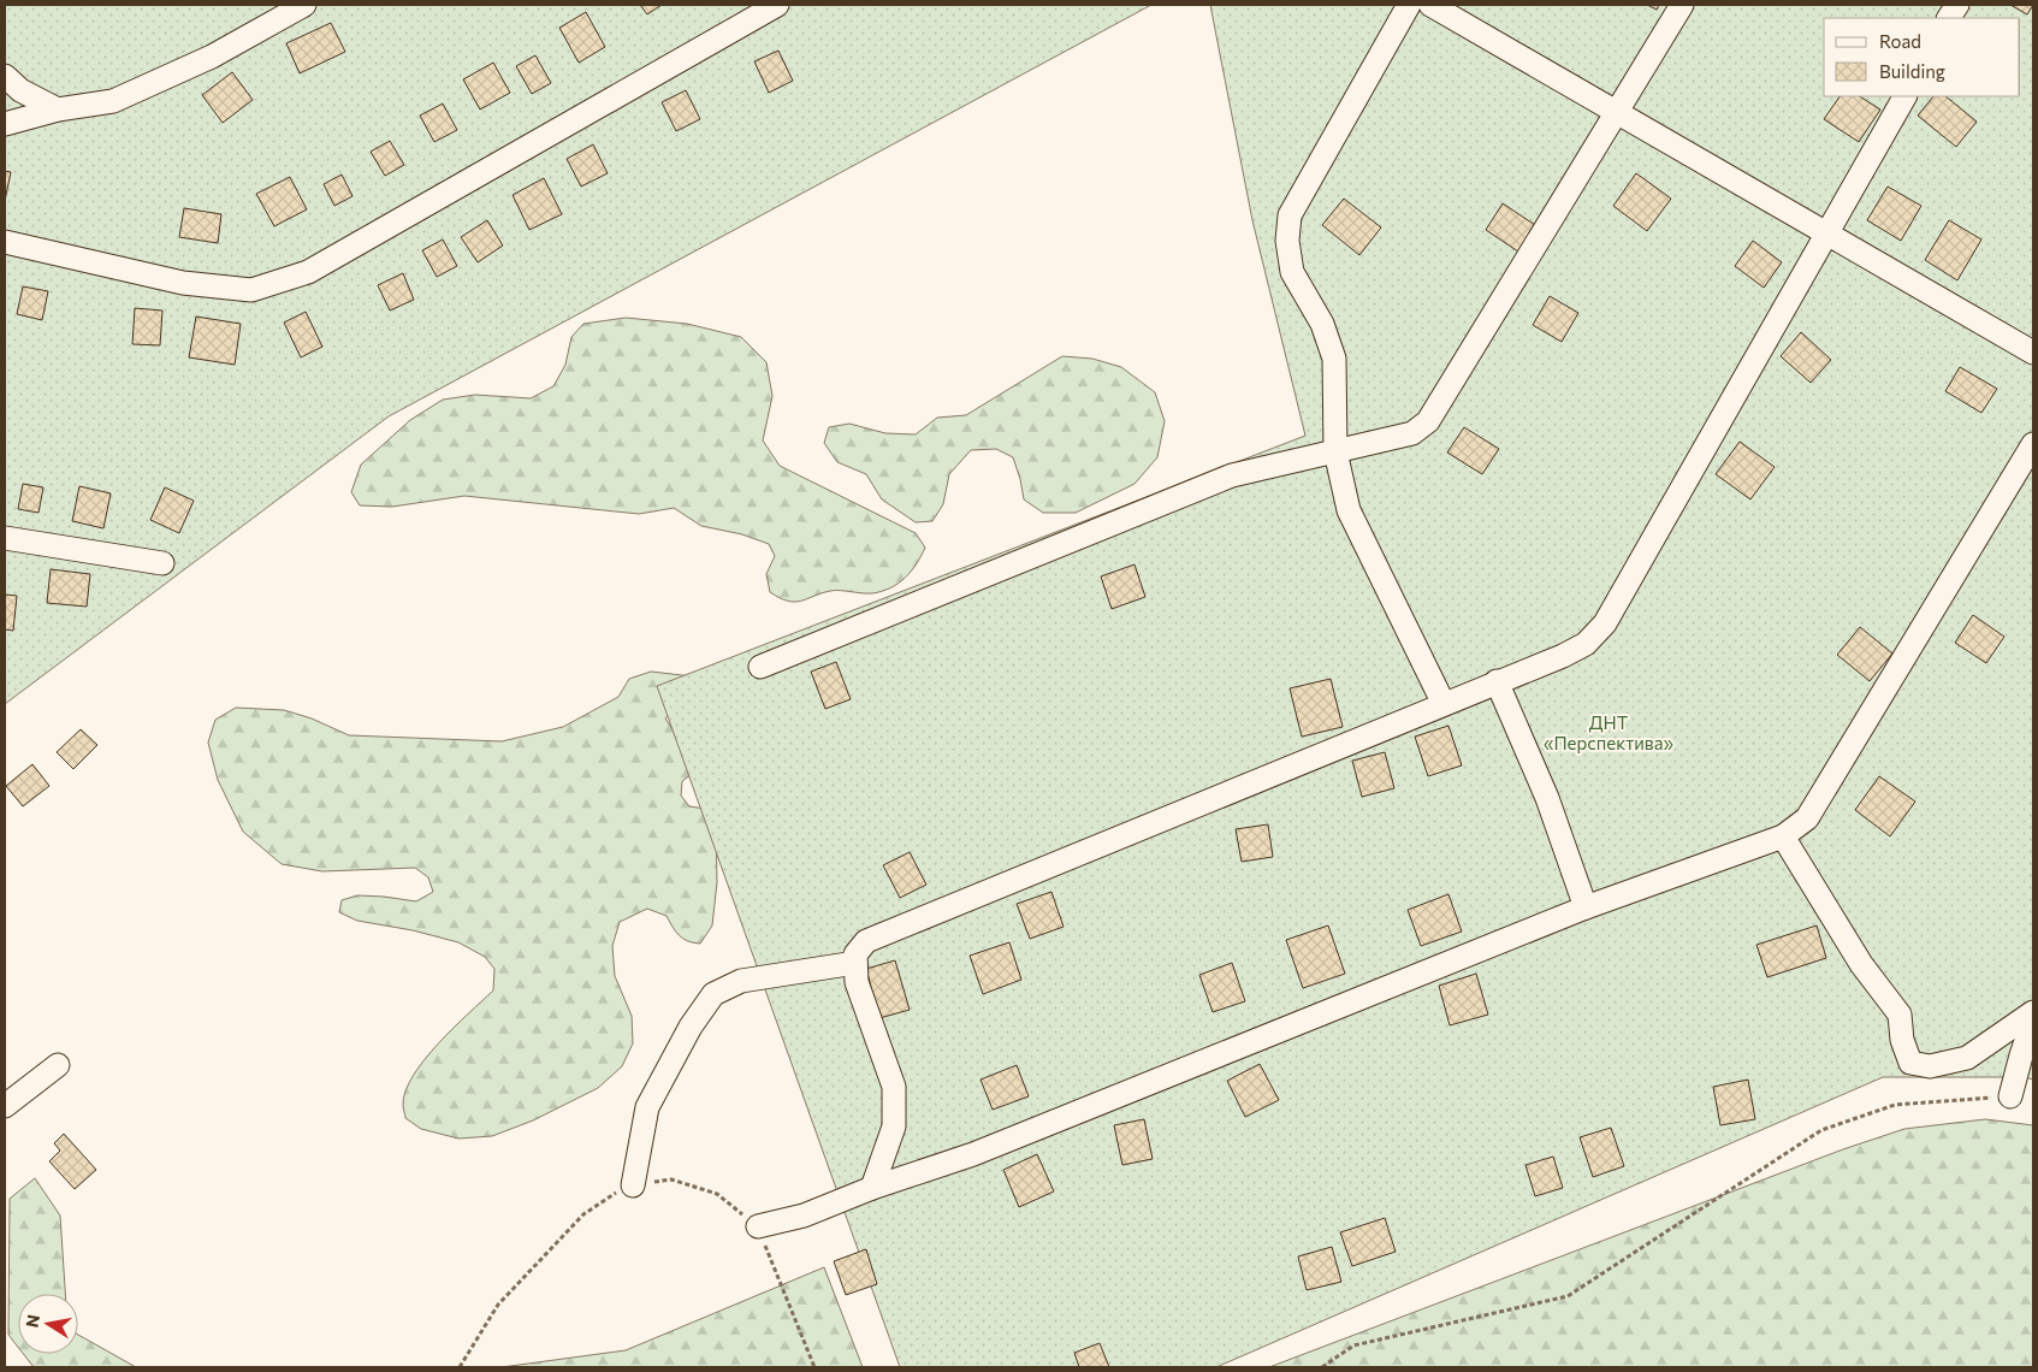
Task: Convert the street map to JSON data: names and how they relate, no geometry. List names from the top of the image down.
{
  "parks": ["ДНТ «Перспектива»"],
  "legend": ["Road", "Building"],
  "north": "left"
}
